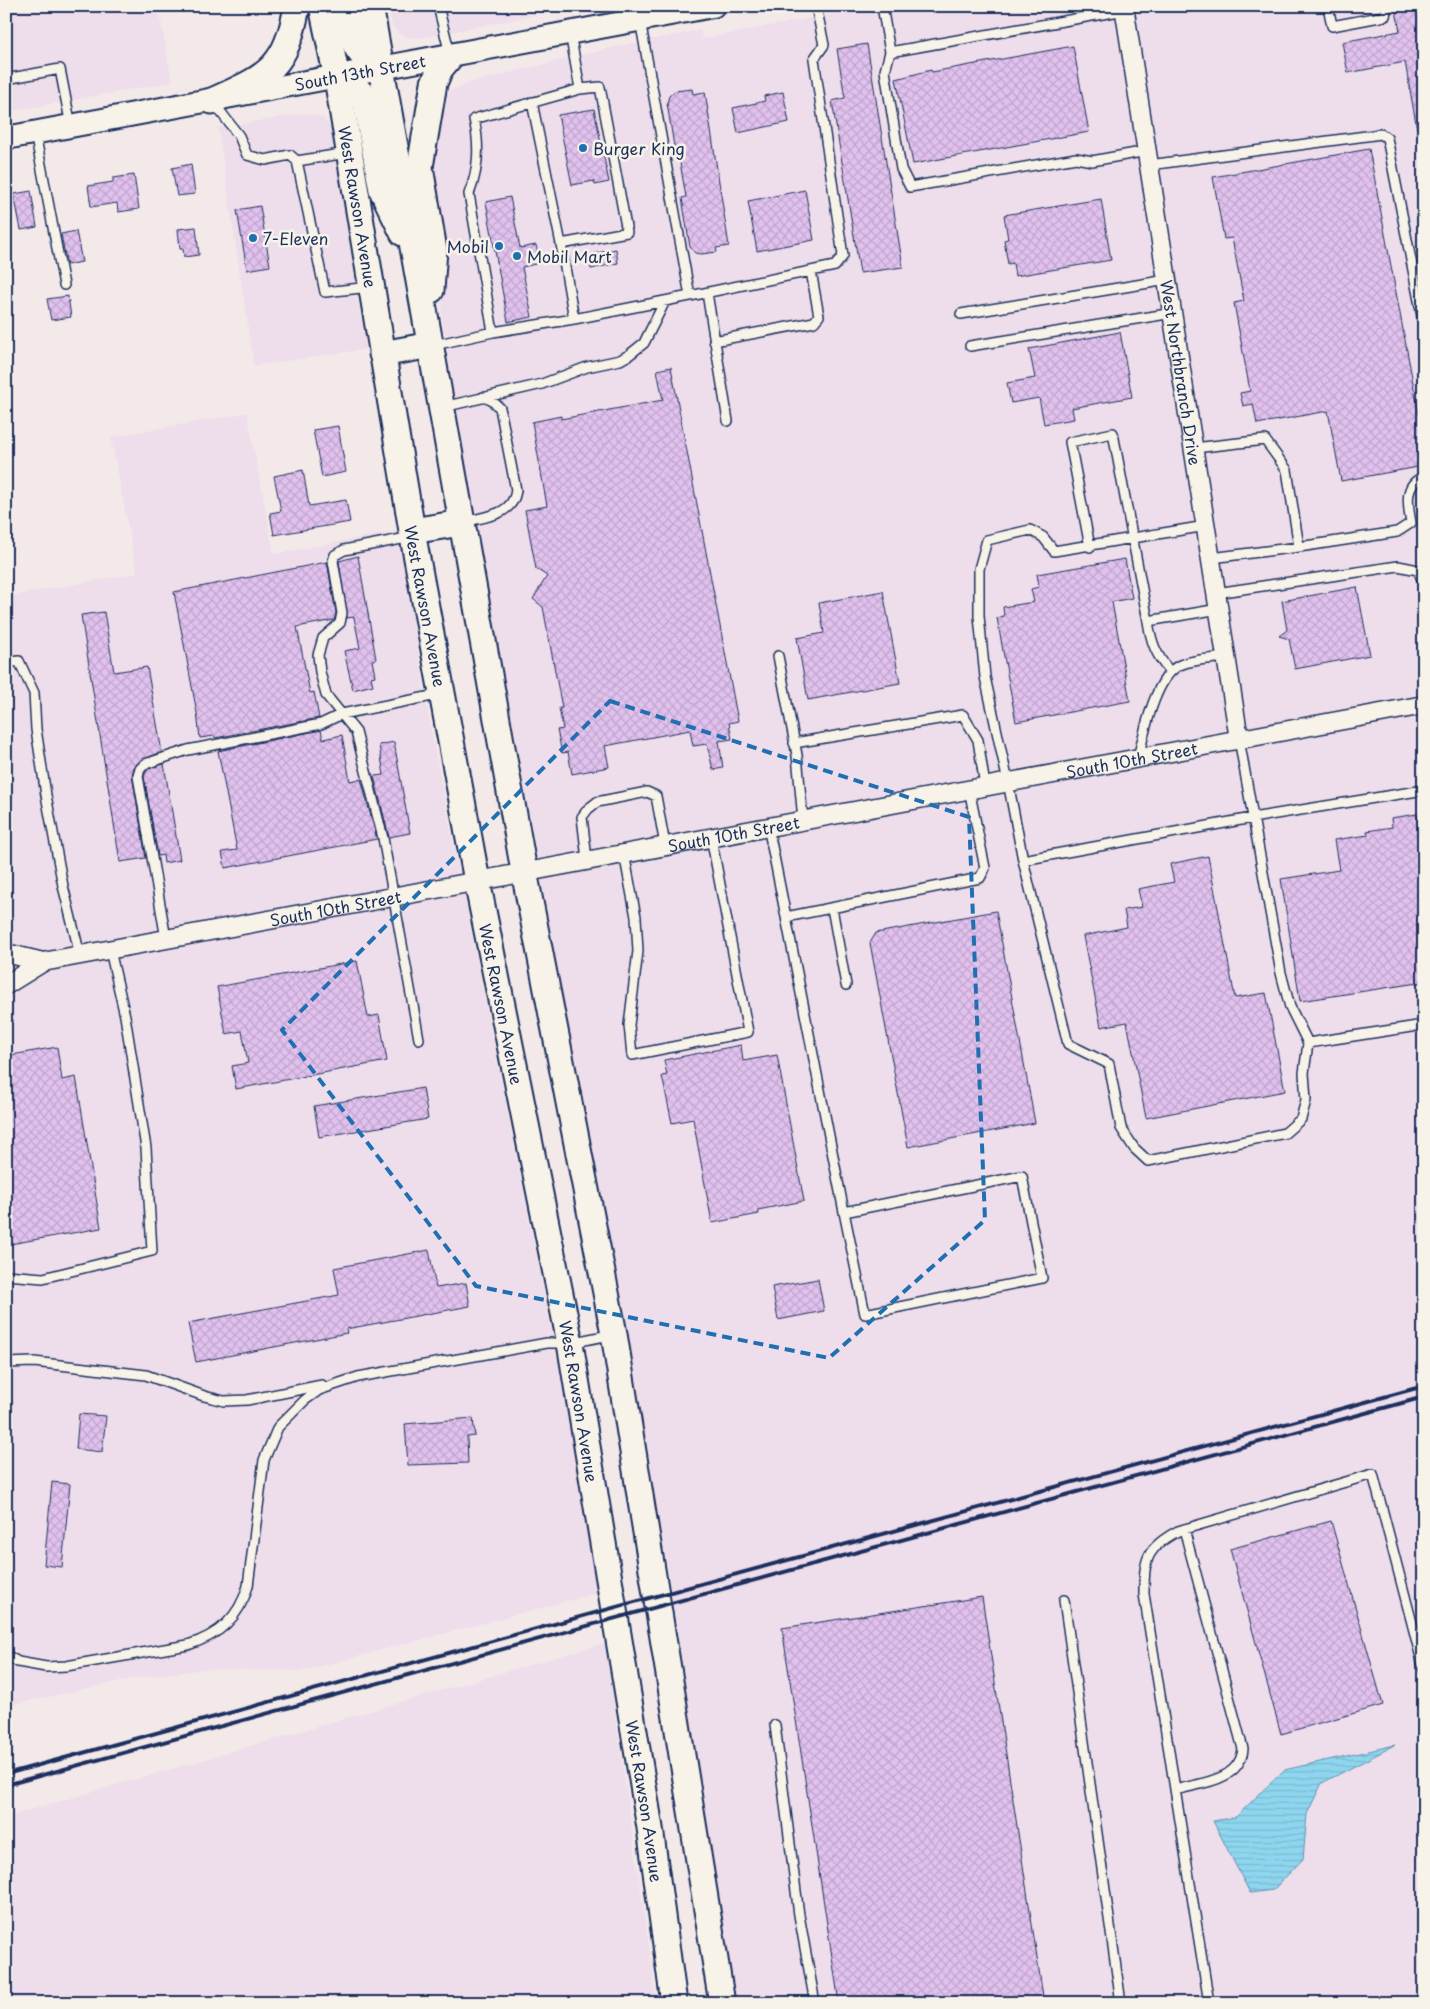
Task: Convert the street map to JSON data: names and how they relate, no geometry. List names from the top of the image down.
{
  "streets": {
    "main road": ["West Rawson Avenue"],
    "street": ["South 13th Street", "West Northbranch Drive", "South 10th Street"]
  },
  "crossings": [
    ["South 13th Street", "West Rawson Avenue"],
    ["West Rawson Avenue", "South 10th Street"],
    ["West Northbranch Drive", "South 10th Street"]
  ],
  "places": [
    "Burger King",
    "7-Eleven",
    "Mobil",
    "Mobil Mart"
  ]
}
